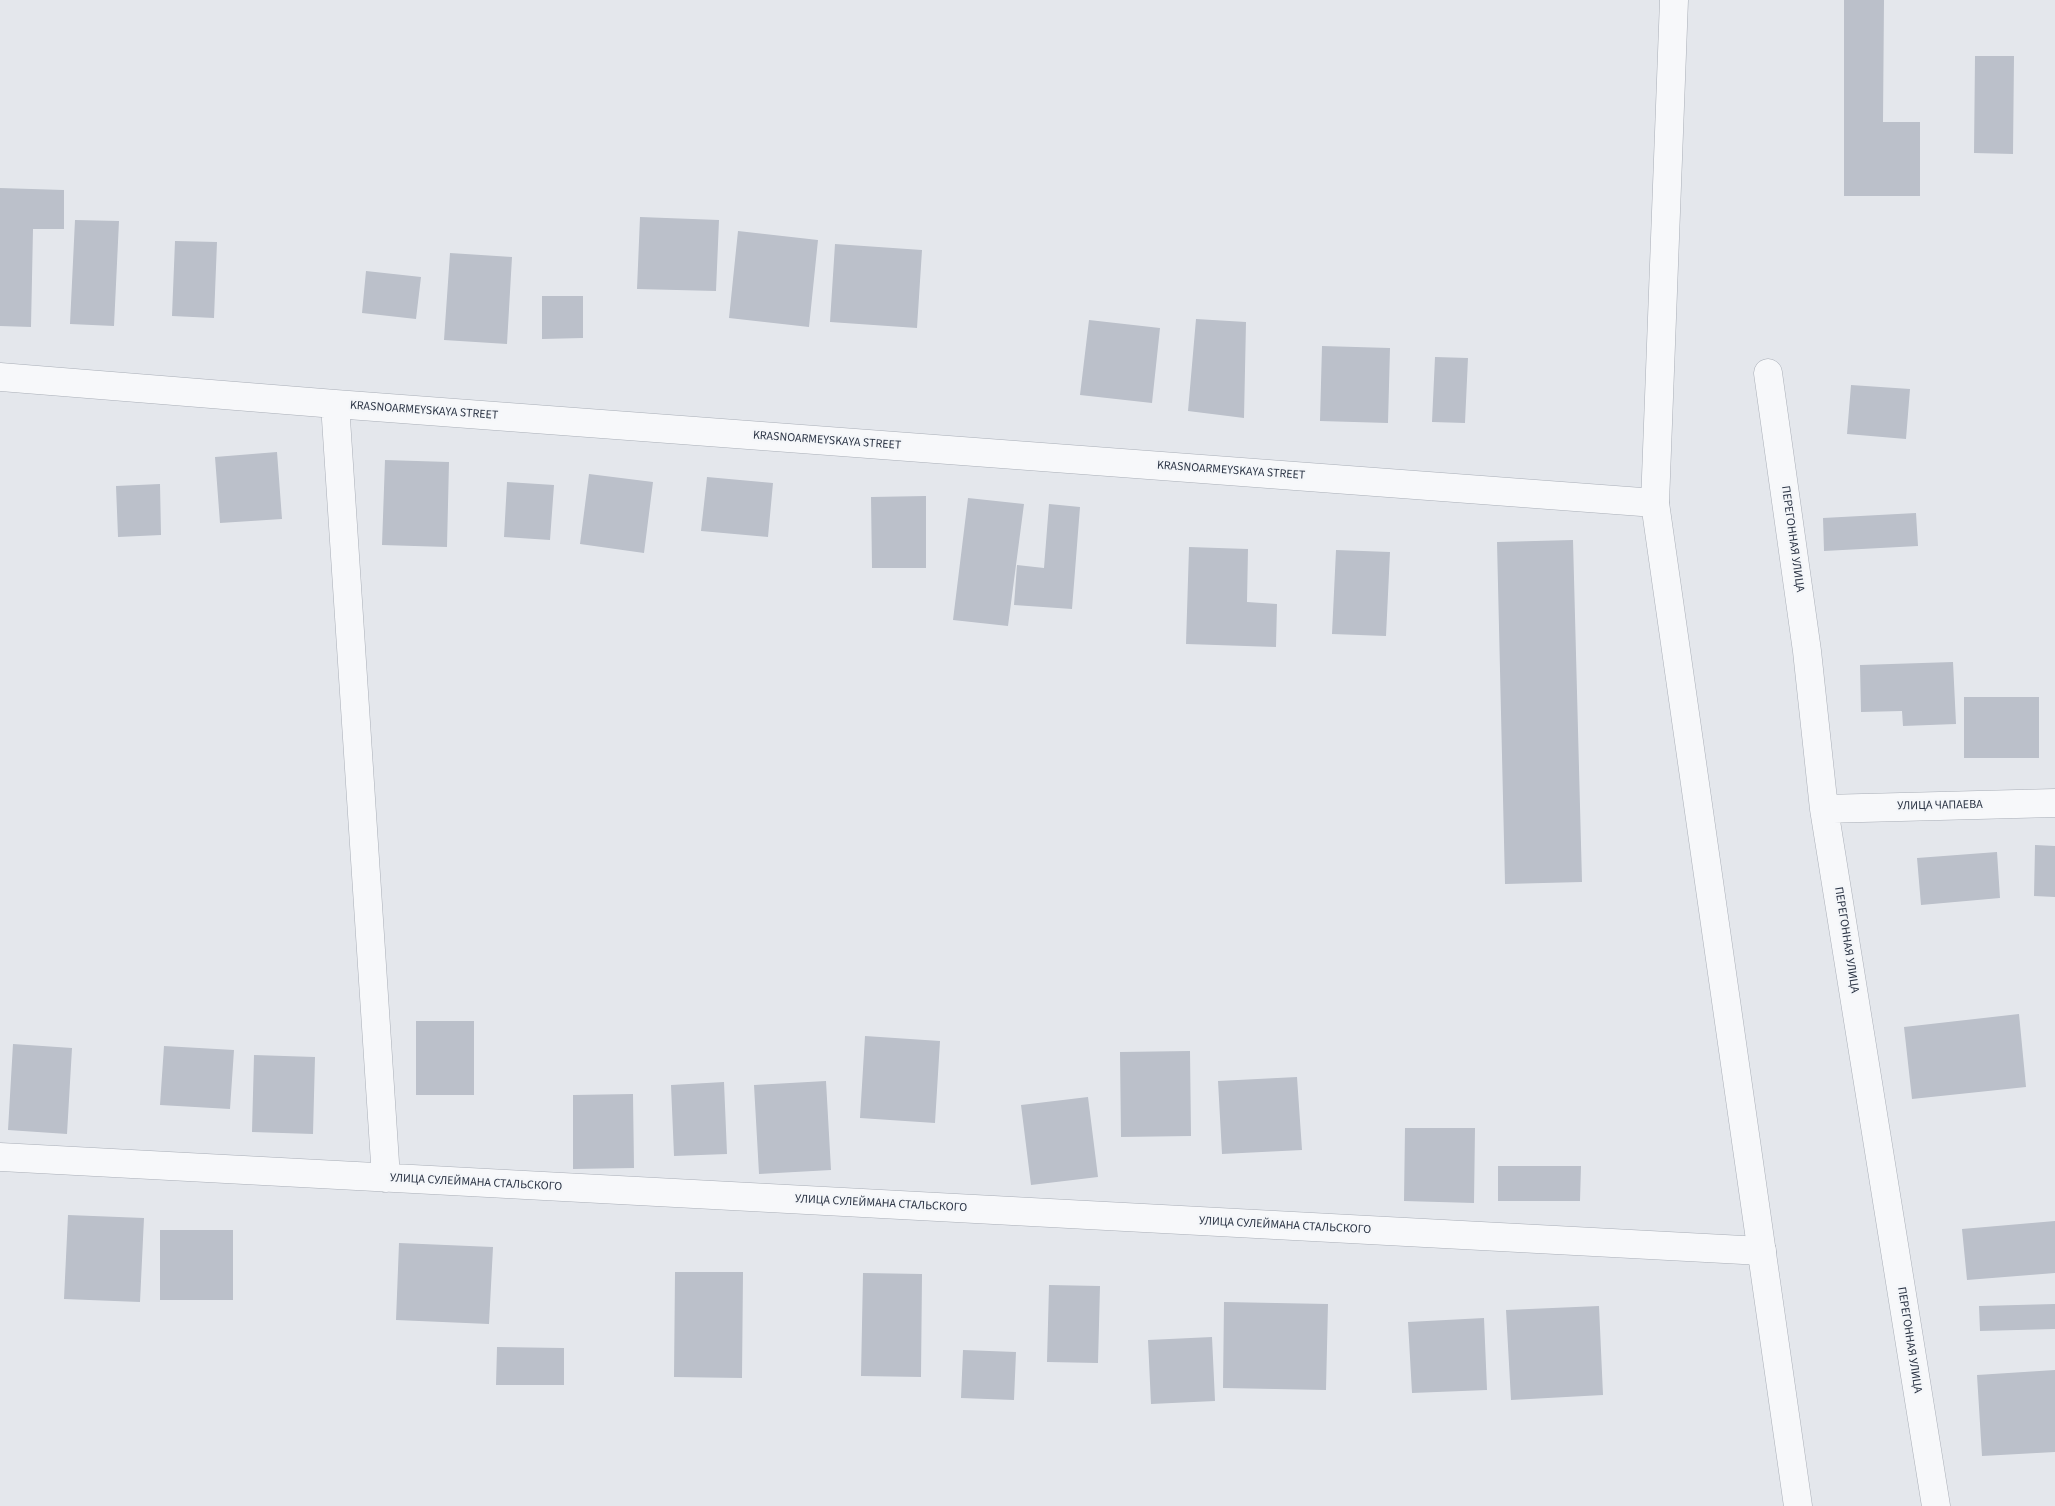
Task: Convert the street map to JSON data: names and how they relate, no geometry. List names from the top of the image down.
{
  "streets": {
    "street": [
      "KRASNOARMEYSKAYA STREET",
      "ПЕРЕГОННАЯ УЛИЦА",
      "УЛИЦА ЧАПАЕВА",
      "УЛИЦА СУЛЕЙМАНА СТАЛЬСКОГО"
    ]
  },
  "crossings": [
    ["ПЕРЕГОННАЯ УЛИЦА", "УЛИЦА ЧАПАЕВА"]
  ]
}
